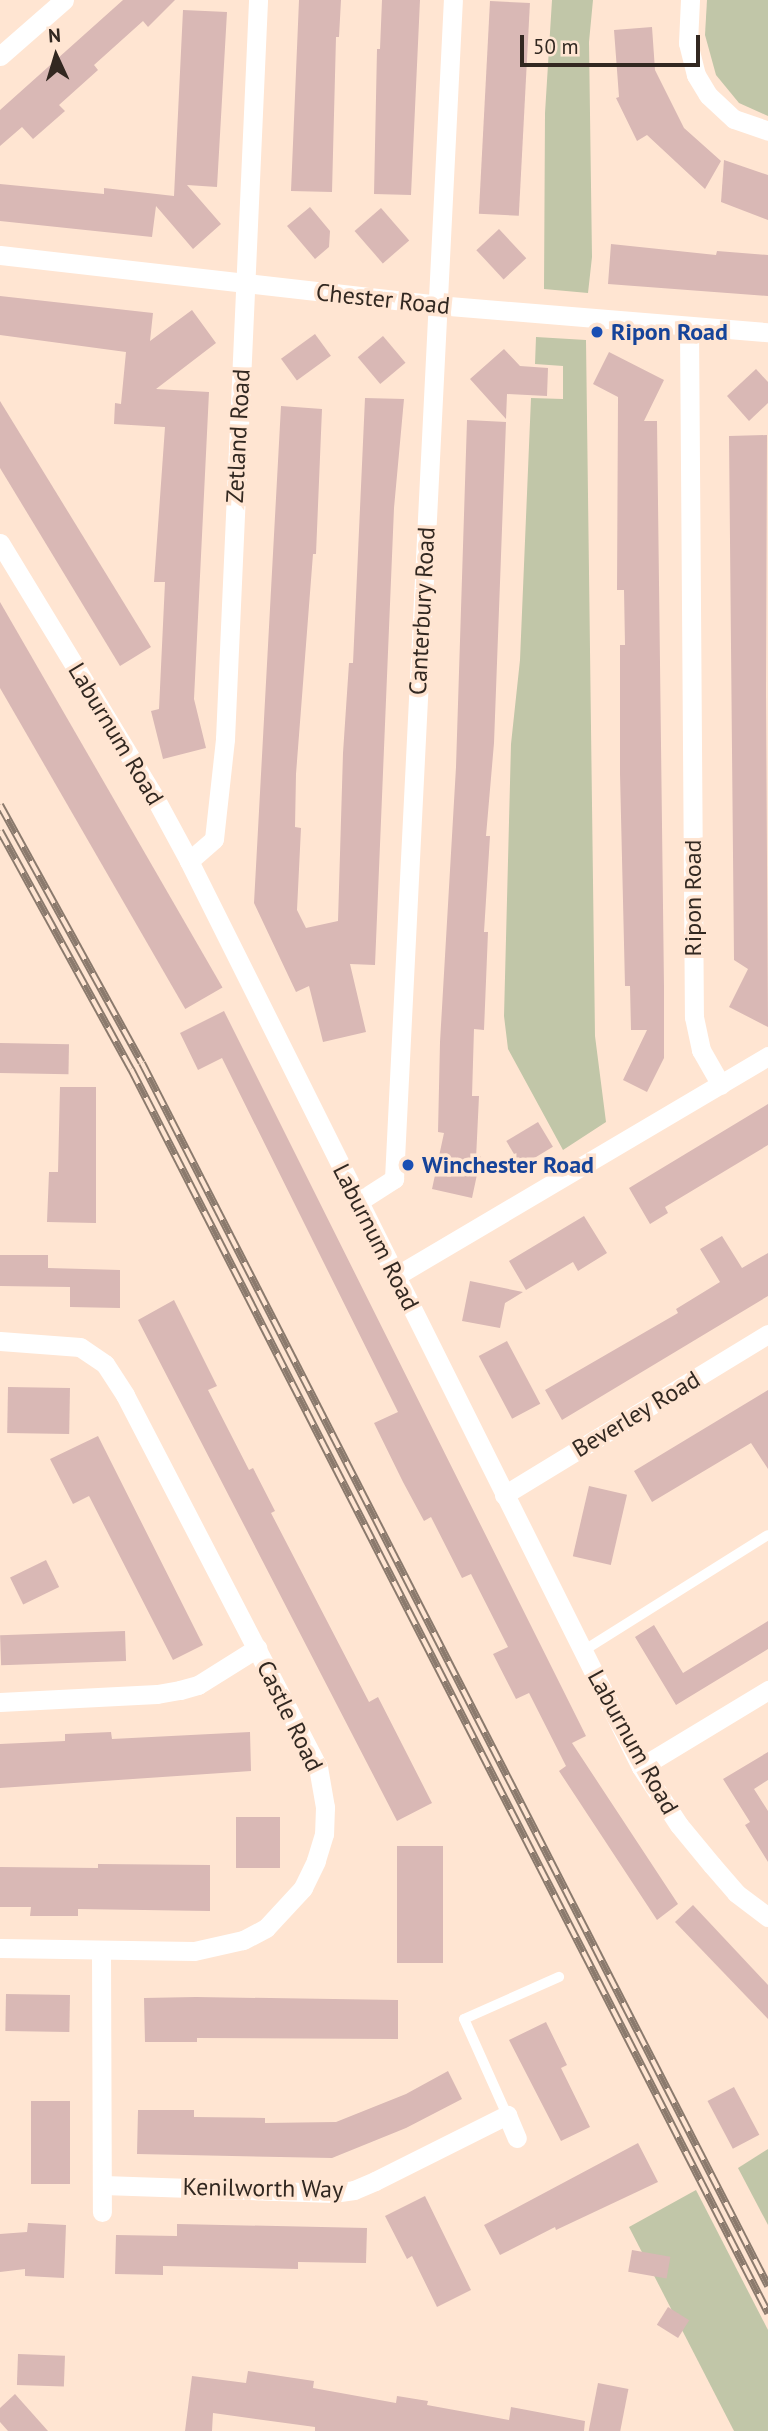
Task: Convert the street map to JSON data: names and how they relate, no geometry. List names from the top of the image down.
{
  "streets": {
    "street": [
      "Chester Road",
      "Zetland Road",
      "Canterbury Road",
      "Laburnum Road",
      "Ripon Road",
      "Beverley Road",
      "Castle Road",
      "Kenilworth Way"
    ]
  },
  "crossings": [
    ["Chester Road", "Zetland Road"],
    ["Chester Road", "Canterbury Road"],
    ["Chester Road", "Ripon Road"],
    ["Zetland Road", "Laburnum Road"],
    ["Canterbury Road", "Laburnum Road"],
    ["Laburnum Road", "Beverley Road"]
  ],
  "places": ["Ripon Road", "Winchester Road"],
  "scale_bar": "50 m",
  "north": "top"
}
